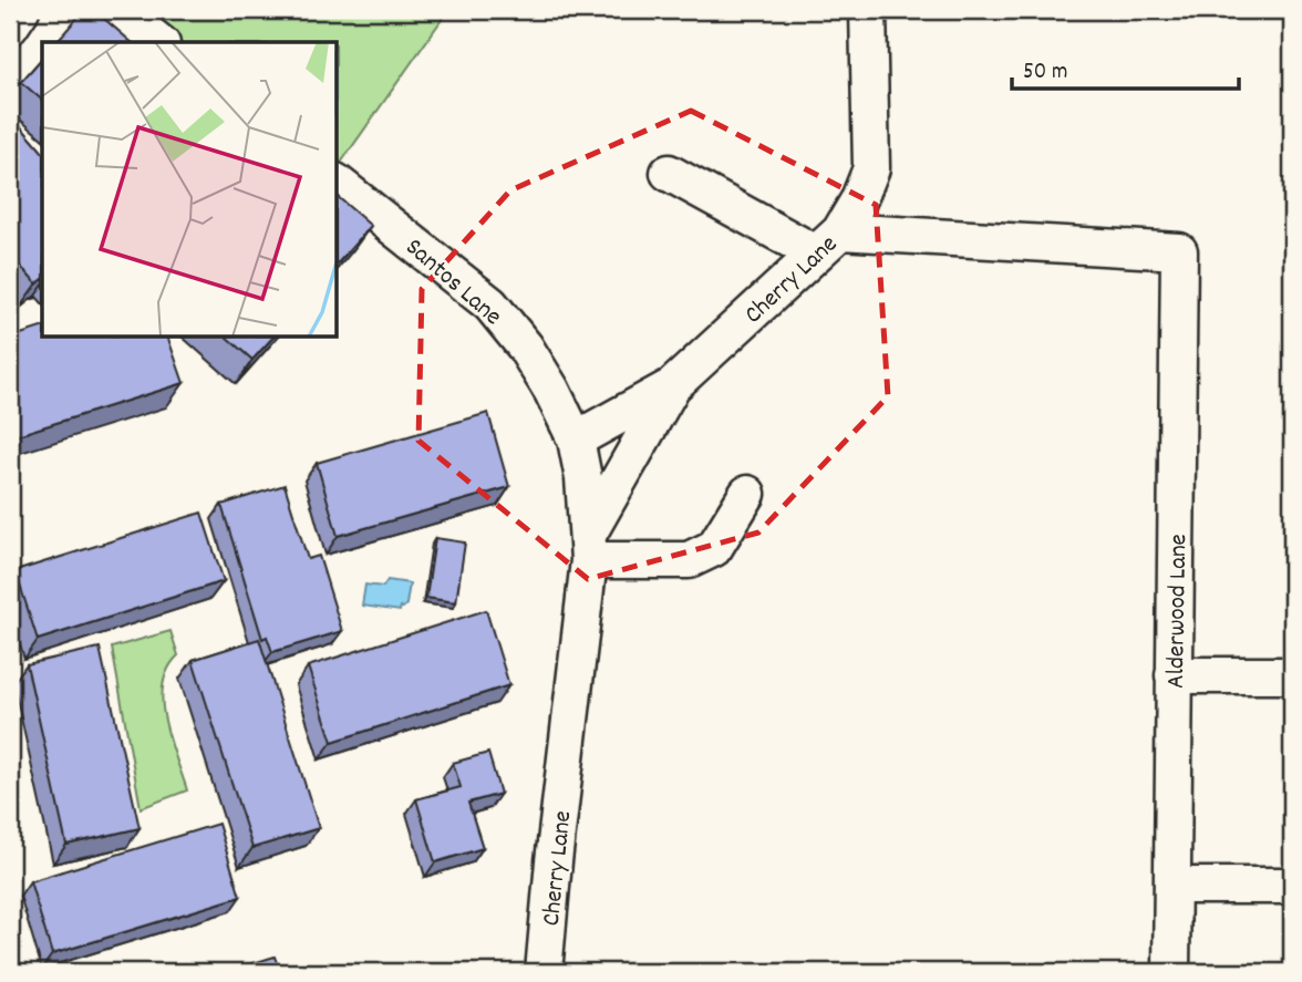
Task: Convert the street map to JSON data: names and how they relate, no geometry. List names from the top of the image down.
{
  "streets": {
    "street": ["Cherry Lane", "Santos Lane", "Alderwood Lane"]
  },
  "crossings": [
    ["Cherry Lane", "Santos Lane"],
    ["Cherry Lane", "Alderwood Lane"]
  ],
  "scale_bar": "50 m"
}
